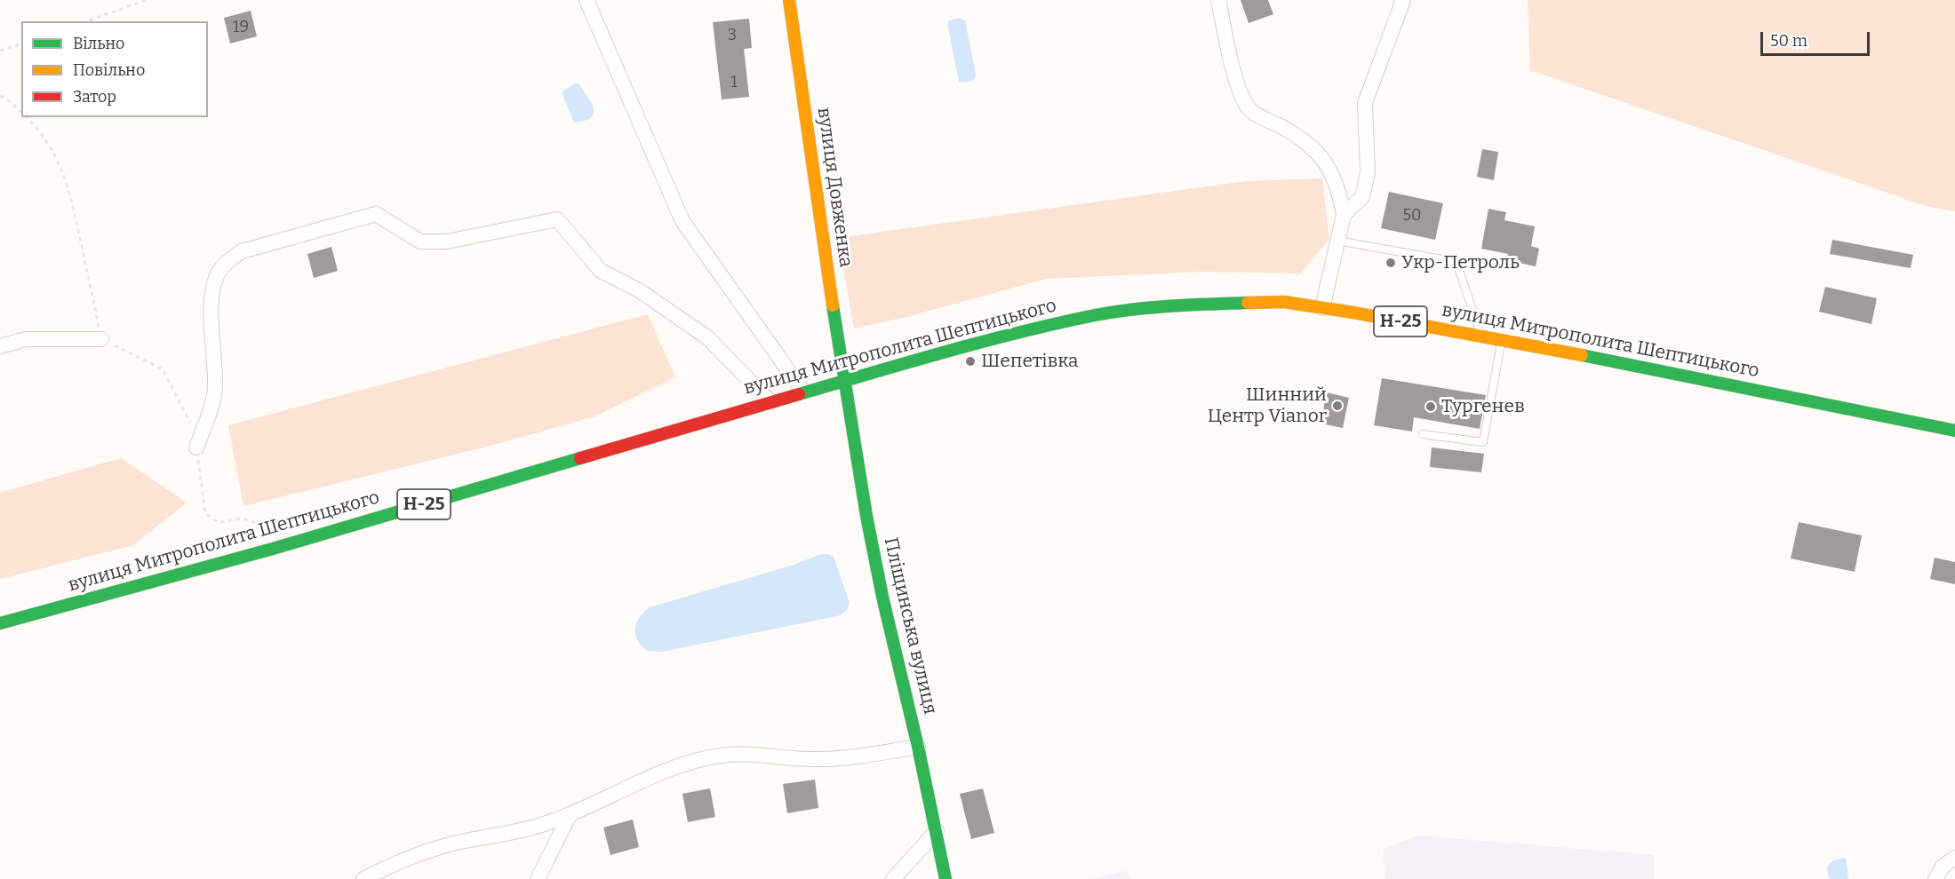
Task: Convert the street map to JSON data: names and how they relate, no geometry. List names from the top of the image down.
{
  "streets": {
    "main road": [
      "вулиця Довженка",
      "Н-25",
      "вулиця Митрополита Шептицького",
      "Пліщинська вулиця"
    ]
  },
  "crossings": [
    ["вулиця Довженка", "вулиця Митрополита Шептицького"],
    ["вулиця Довженка", "Пліщинська вулиця"],
    ["вулиця Митрополита Шептицького", "Пліщинська вулиця"]
  ],
  "places": [
    "Укр-Петроль",
    "Шепетівка",
    "Шинний Центр Vianor",
    "Тургенев"
  ],
  "house_numbers": [
    "19",
    "3",
    "1",
    "50"
  ],
  "legend": ["Вільно", "Повільно", "Затор"],
  "scale_bar": "50 m"
}
